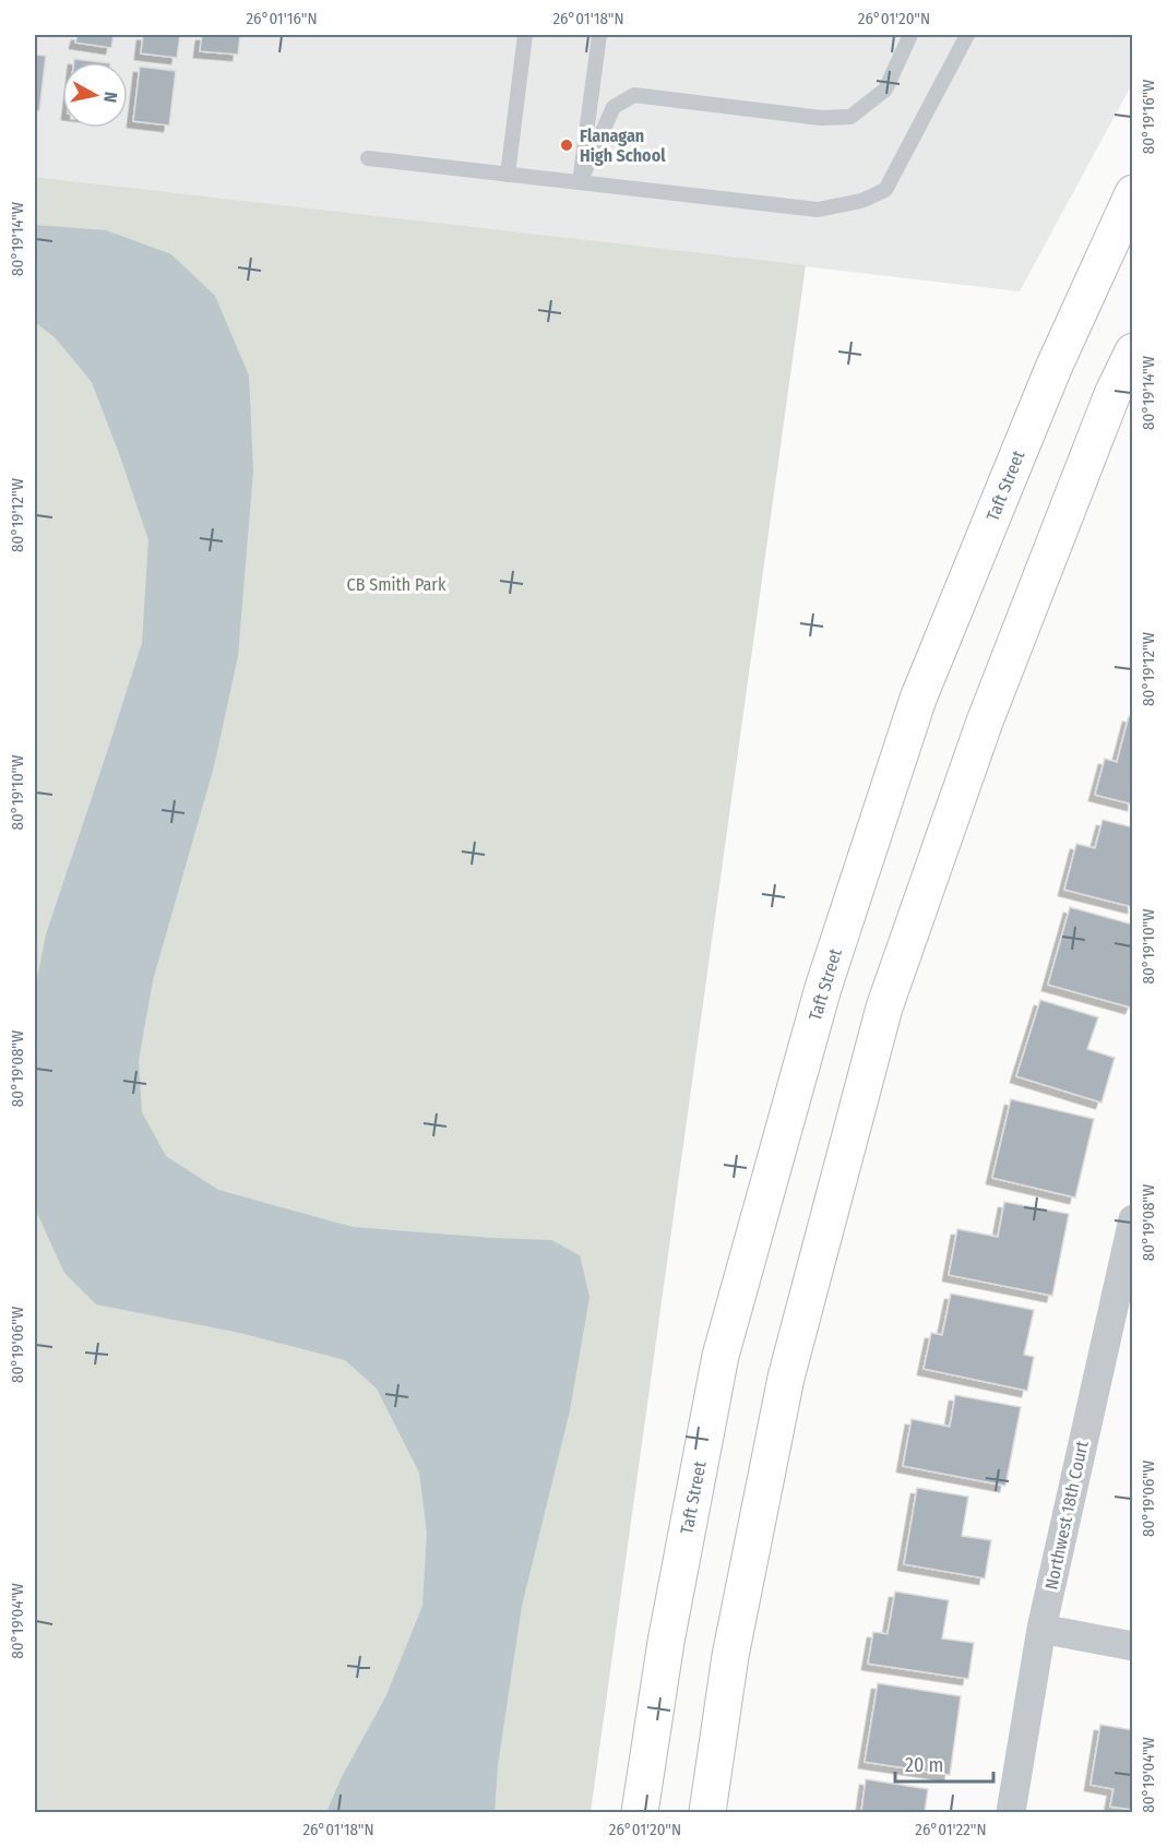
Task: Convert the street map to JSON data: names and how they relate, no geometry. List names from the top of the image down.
{
  "streets": {
    "street": ["Taft Street", "Northwest 18th Court"]
  },
  "parks": ["CB Smith Park"],
  "places": ["Flanagan High School"],
  "scale_bar": "20 m",
  "north": "right",
  "coordinates": [
    "26°01'16\"N",
    "26°01'18\"N",
    "26°01'20\"N",
    "80°19'16\"W",
    "80°19'14\"W",
    "80°19'12\"W",
    "80°19'10\"W",
    "80°19'08\"W",
    "80°19'06\"W",
    "80°19'04\"W",
    "26°01'22\"N"
  ]
}
